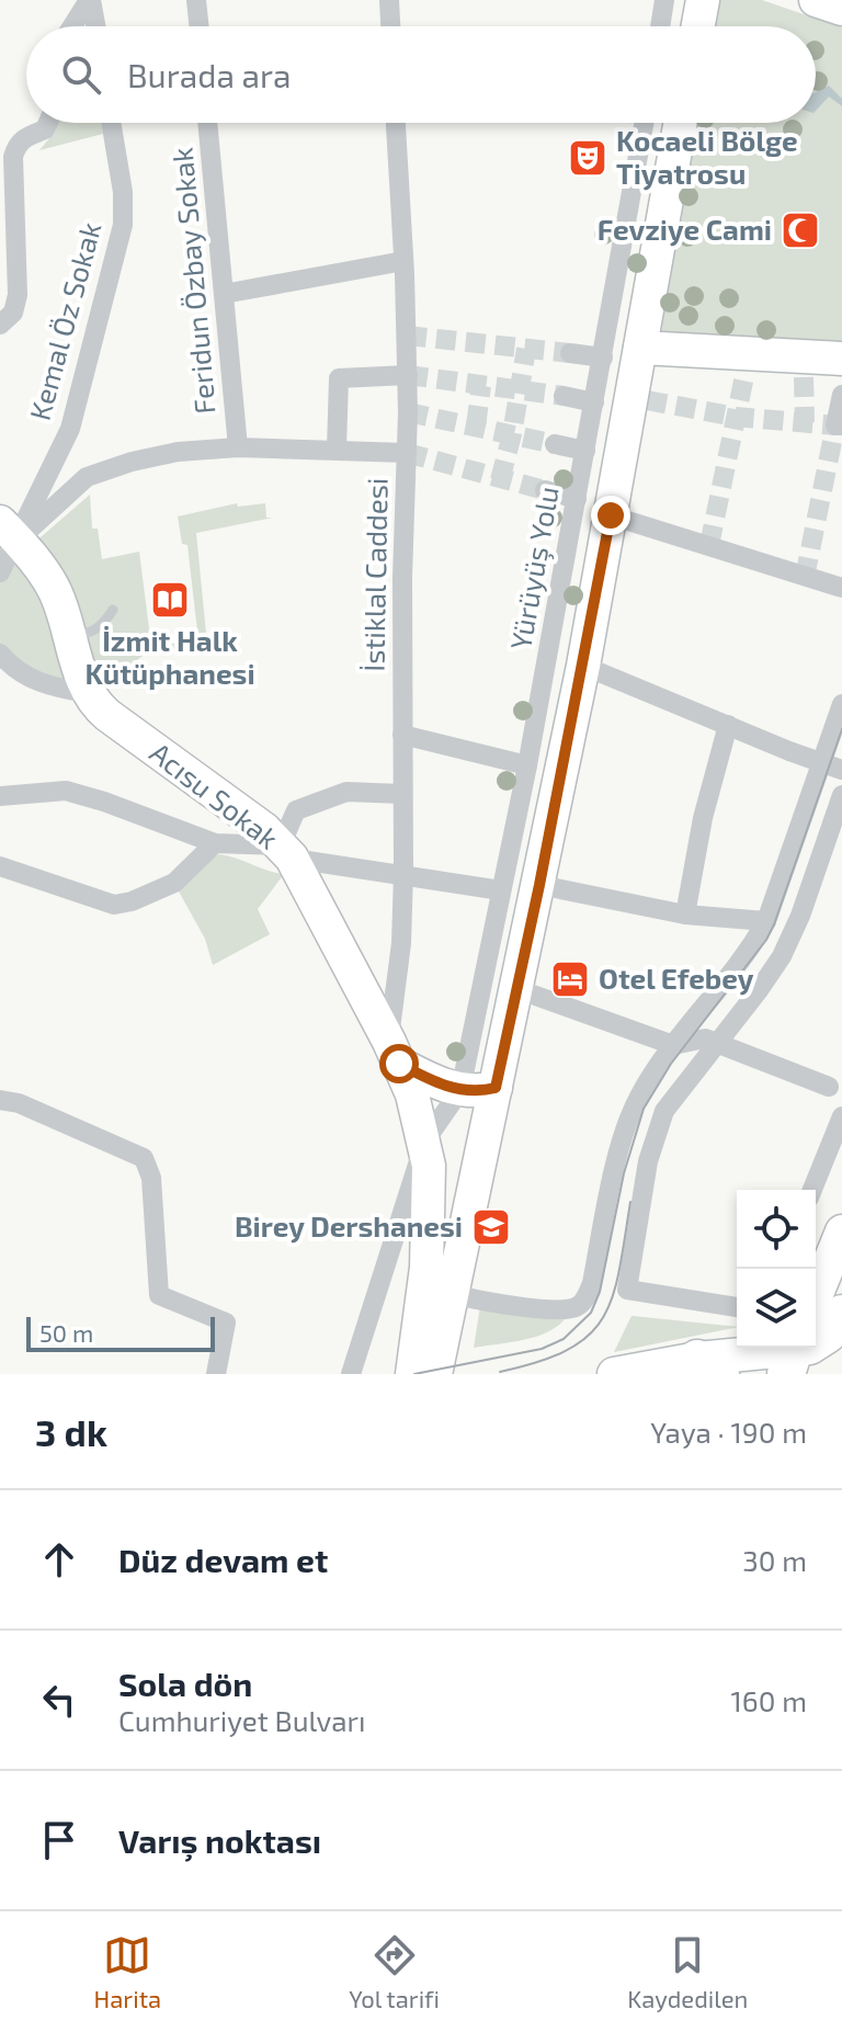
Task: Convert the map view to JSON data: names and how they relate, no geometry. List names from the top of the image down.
{
  "streets": {
    "main road": ["Acısu Sokak"],
    "street": [
      "Feridun Özbay Sokak",
      "Kemal Öz Sokak",
      "Yürüyüş Yolu",
      "İstiklal Caddesi"
    ]
  },
  "crossings": [
    ["İstiklal Caddesi", "Acısu Sokak"]
  ],
  "places": {
    "theatre": ["Kocaeli Bölge Tiyatrosu"],
    "mosque": ["Fevziye Cami"],
    "library": ["İzmit Halk Kütüphanesi"],
    "hotel": ["Otel Efebey"],
    "school or university": ["Birey Dershanesi"]
  },
  "scale_bar": "50 m",
  "page": {
    "search": "Burada ara",
    "scale": "50 m",
    "heading": ["3 dk", "Yaya · 190 m"],
    "list": [
      ["Düz devam et", "30 m"],
      ["Sola dön", "Cumhuriyet Bulvarı", "160 m"],
      "Varış noktası"
    ],
    "nav": ["Harita", "Yol tarifi", "Kaydedilen"]
  }
}
